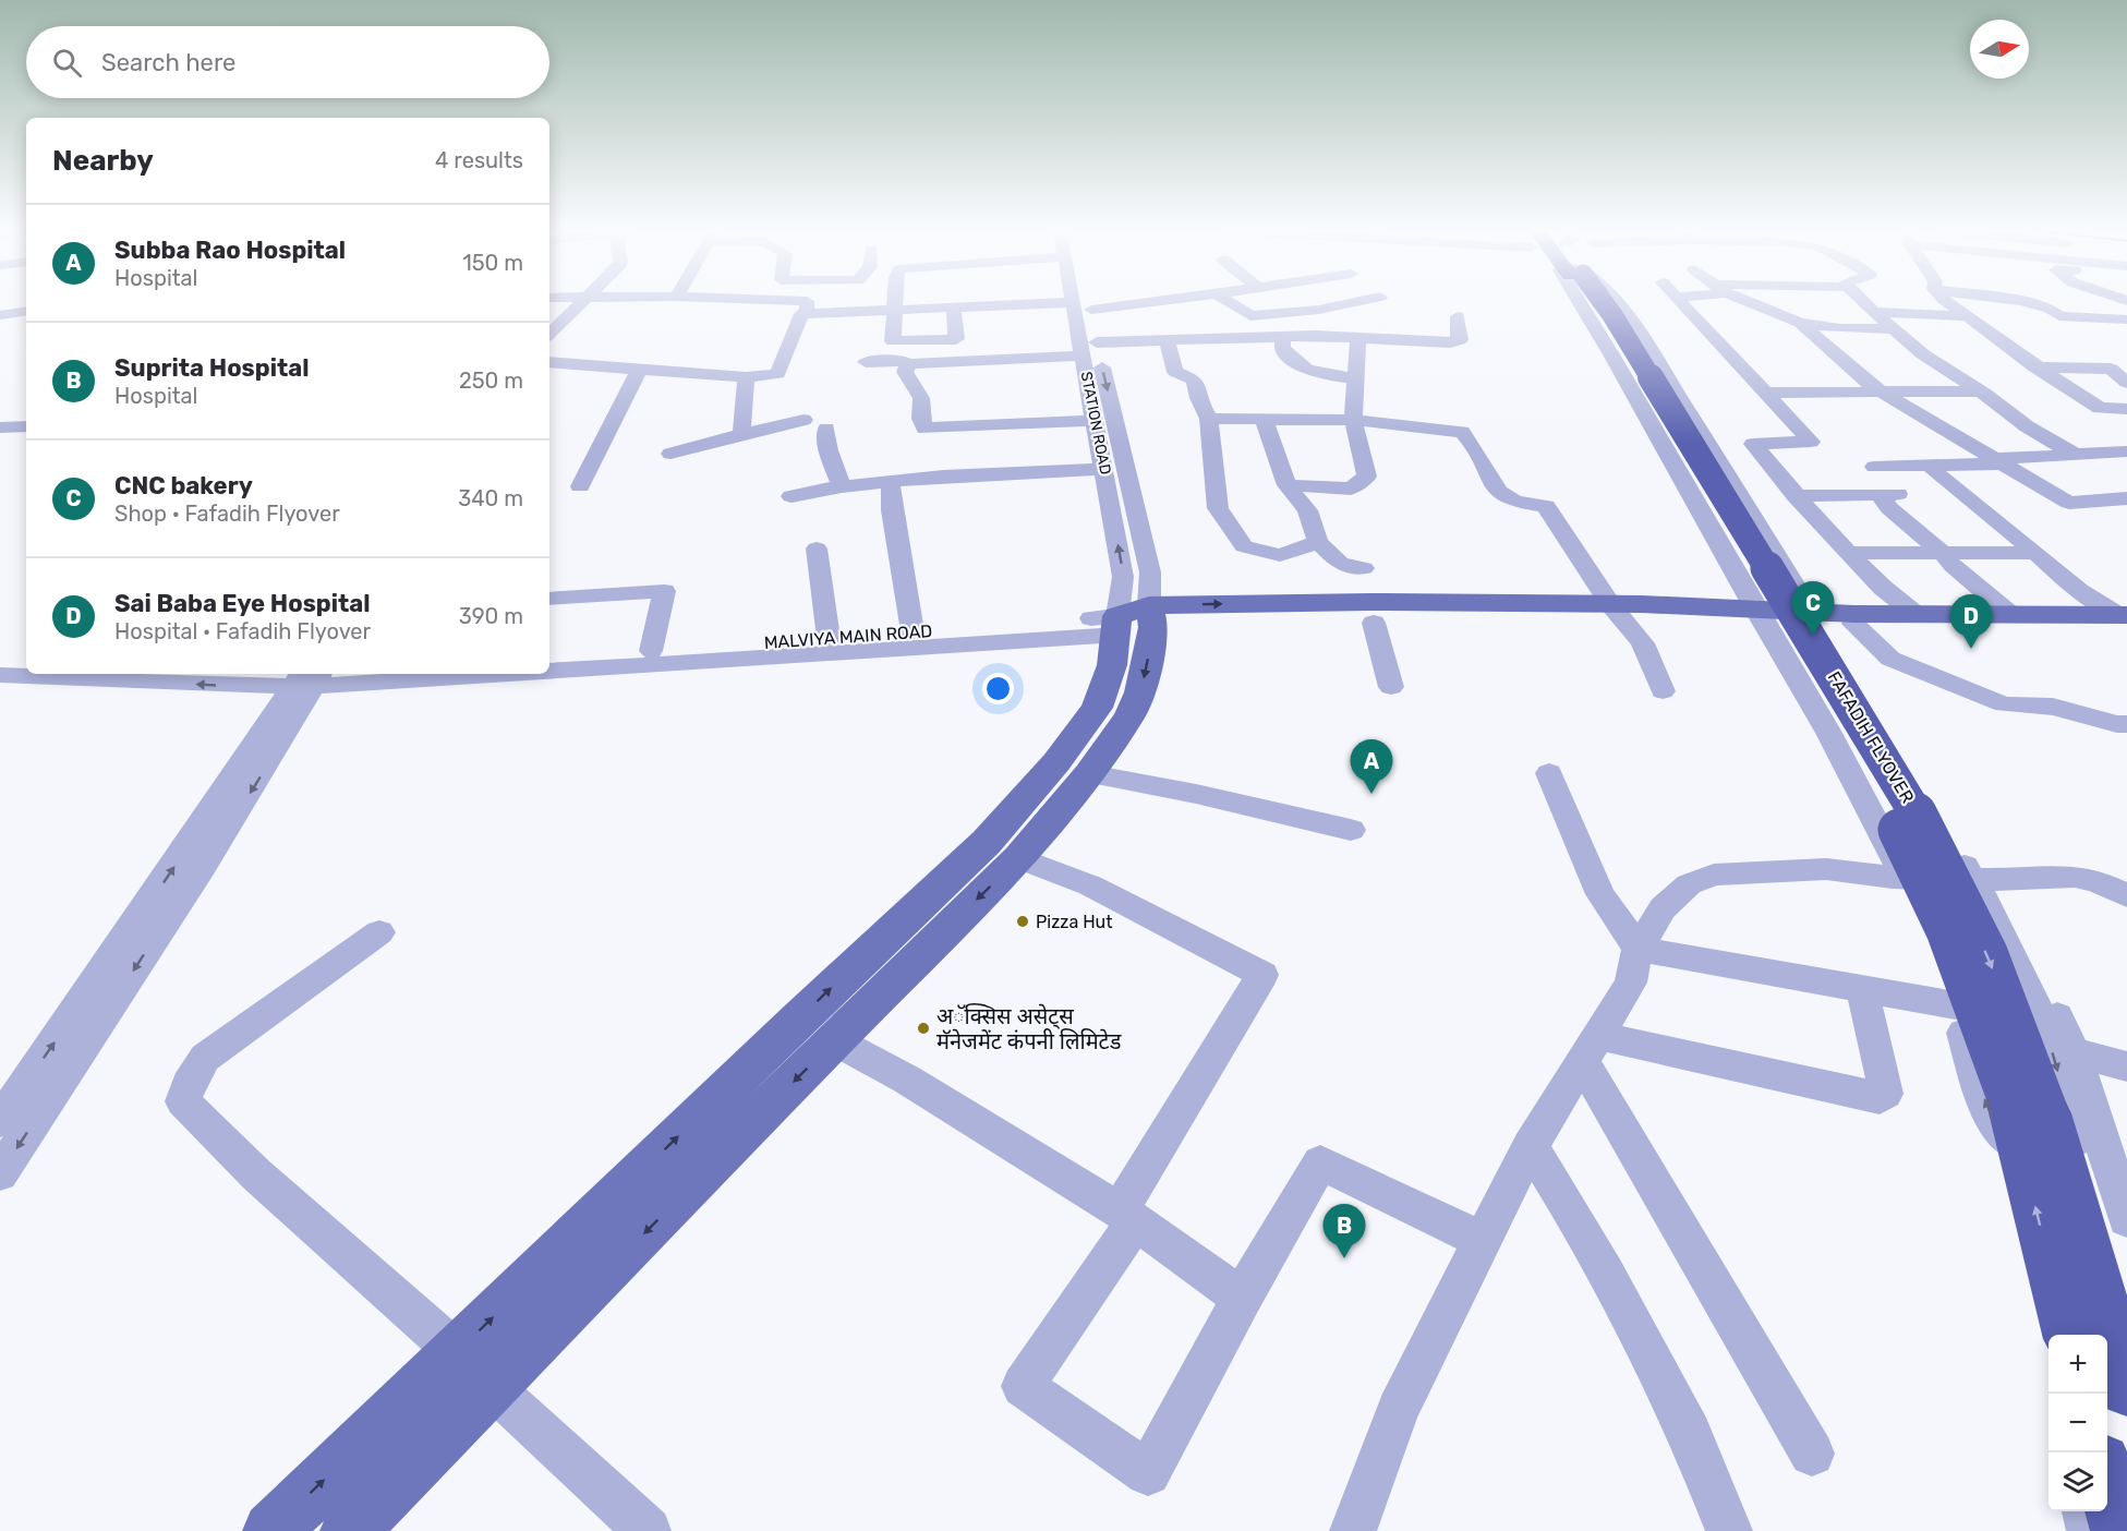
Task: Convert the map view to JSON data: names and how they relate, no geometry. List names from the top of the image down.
{
  "streets": {
    "highway": ["FAFADIH FLYOVER"],
    "street": ["STATION ROAD", "MALVIYA MAIN ROAD"]
  },
  "crossings": [
    ["STATION ROAD", "MALVIYA MAIN ROAD"]
  ],
  "places": ["Pizza Hut", "अॅक्सिस असेट्स मॅनेजमेंट कंपनी लिमिटेड"],
  "north": "right",
  "page": {
    "search": "Search here",
    "heading": ["Nearby", "4 results"],
    "list": [
      {
        "mark": "A",
        "name": "Subba Rao Hospital",
        "note": "Hospital",
        "value": "150 m"
      },
      {
        "mark": "B",
        "name": "Suprita Hospital",
        "note": "Hospital",
        "value": "250 m"
      },
      {
        "mark": "C",
        "name": "CNC bakery",
        "note": "Shop · Fafadih Flyover",
        "value": "340 m"
      },
      {
        "mark": "D",
        "name": "Sai Baba Eye Hospital",
        "note": "Hospital · Fafadih Flyover",
        "value": "390 m"
      }
    ],
    "pins": [
      "C",
      "D",
      "A",
      "B"
    ],
    "map_buttons": ["+", "−"]
  }
}
